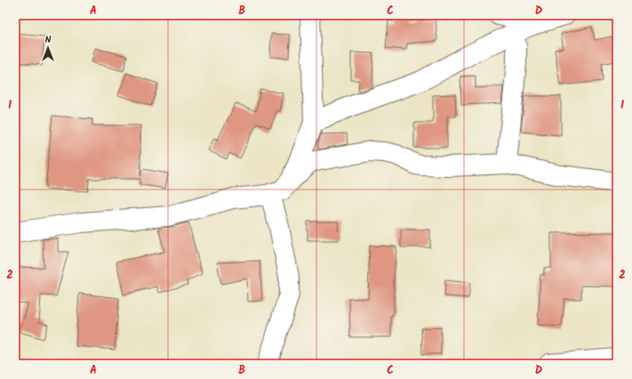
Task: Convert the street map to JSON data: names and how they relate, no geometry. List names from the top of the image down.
{
  "north": "top",
  "grid": {
    "columns": [
      "A",
      "B",
      "C",
      "D"
    ],
    "rows": ["1", "2"]
  }
}
